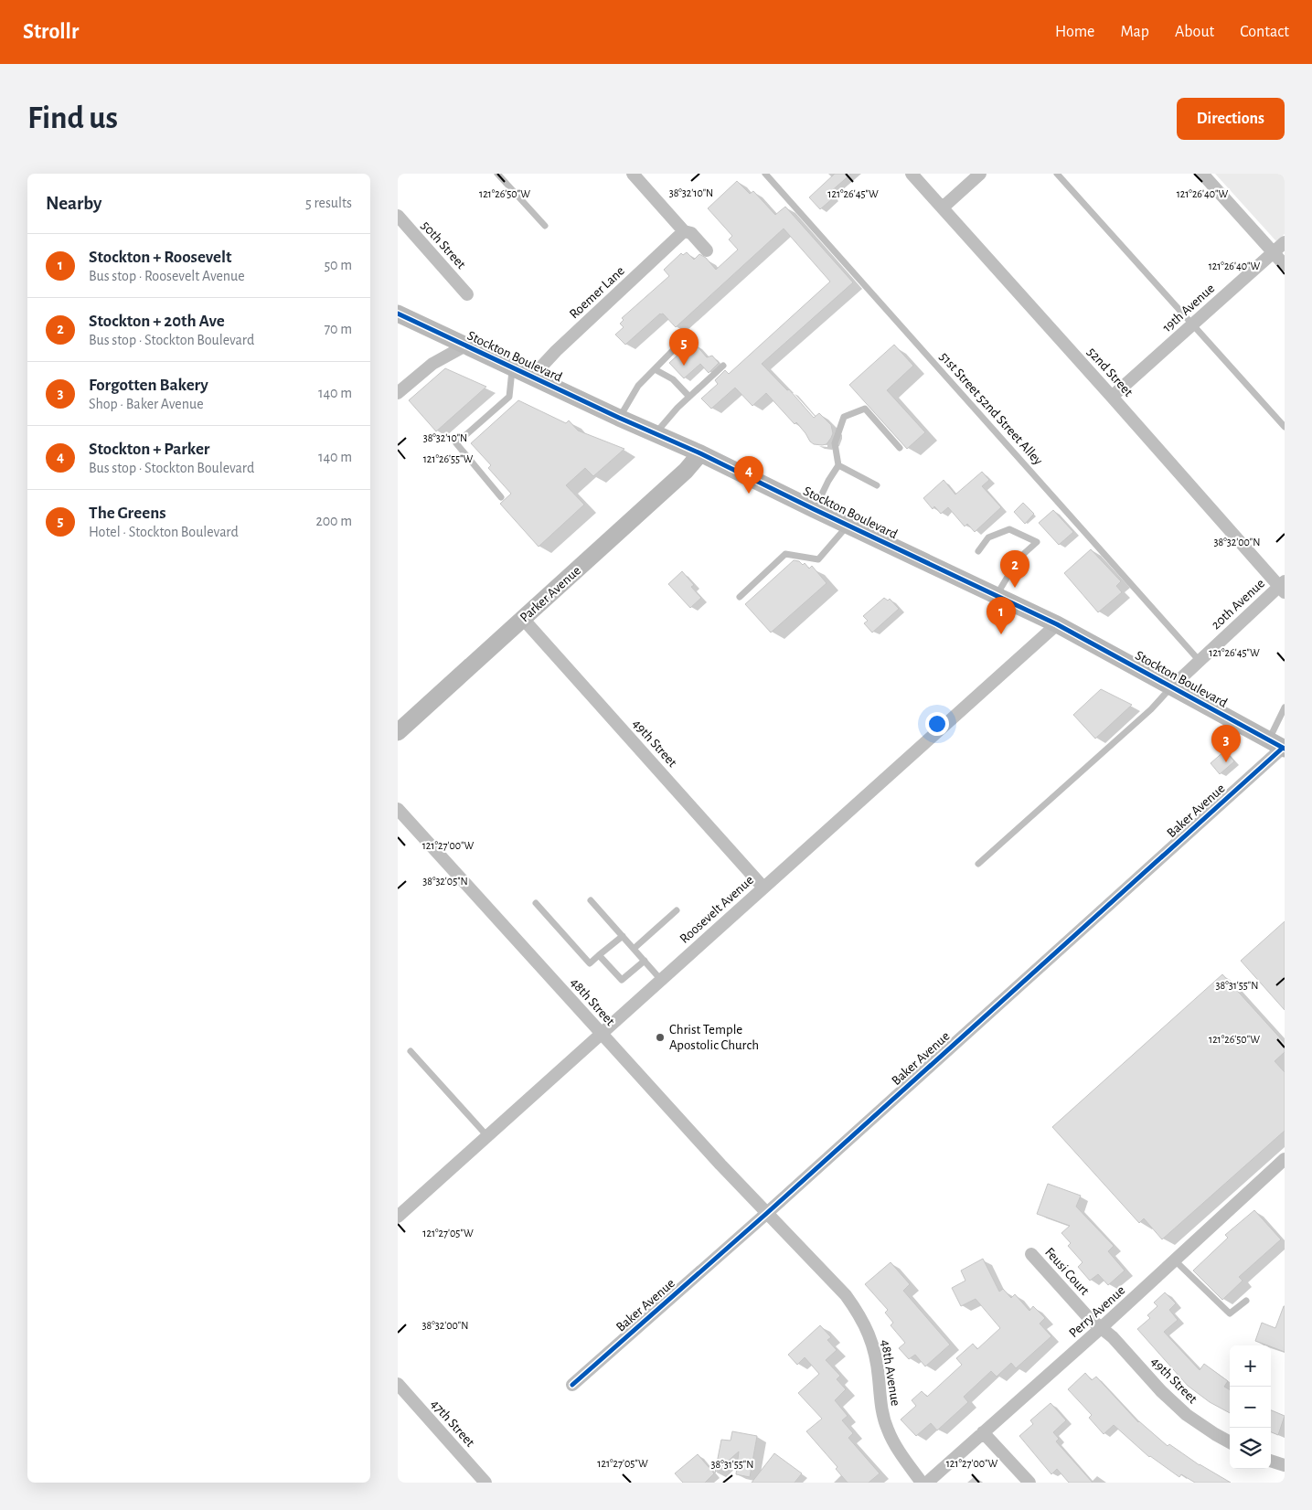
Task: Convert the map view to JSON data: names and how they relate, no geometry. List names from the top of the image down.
{
  "streets": {
    "main road": ["Stockton Boulevard", "Parker Avenue"],
    "street": [
      "50th Street",
      "Roemer Lane",
      "19th Avenue",
      "52nd Street",
      "20th Avenue",
      "49th Street",
      "Baker Avenue",
      "Roosevelt Avenue",
      "48th Street",
      "Feusi Court",
      "Perry Avenue",
      "48th Avenue",
      "47th Street"
    ],
    "lane": ["51st Street 52nd Street Alley"]
  },
  "crossings": [
    ["Roemer Lane", "Stockton Boulevard"],
    ["19th Avenue", "52nd Street"],
    ["Stockton Boulevard", "Parker Avenue"],
    ["Stockton Boulevard", "20th Avenue"],
    ["Stockton Boulevard", "Baker Avenue"],
    ["Stockton Boulevard", "Roosevelt Avenue"],
    ["52nd Street", "20th Avenue"],
    ["51st Street 52nd Street Alley", "20th Avenue"],
    ["Parker Avenue", "49th Street"],
    ["49th Street", "Roosevelt Avenue"],
    ["49th Street", "Feusi Court"],
    ["49th Street", "Perry Avenue"],
    ["Baker Avenue", "48th Street"],
    ["Baker Avenue", "48th Avenue"],
    ["Roosevelt Avenue", "48th Street"],
    ["48th Street", "48th Avenue"],
    ["Feusi Court", "Perry Avenue"]
  ],
  "places": ["Christ Temple Apostolic Church"],
  "page": {
    "header": "Strollr",
    "nav": [
      "Home",
      "Map",
      "About",
      "Contact"
    ],
    "buttons": "Directions",
    "title": "Find us",
    "heading": ["Nearby", "5 results"],
    "list": [
      {
        "mark": "1",
        "name": "Stockton + Roosevelt",
        "note": "Bus stop · Roosevelt Avenue",
        "value": "50 m"
      },
      {
        "mark": "2",
        "name": "Stockton + 20th Ave",
        "note": "Bus stop · Stockton Boulevard",
        "value": "70 m"
      },
      {
        "mark": "3",
        "name": "Forgotten Bakery",
        "note": "Shop · Baker Avenue",
        "value": "140 m"
      },
      {
        "mark": "4",
        "name": "Stockton + Parker",
        "note": "Bus stop · Stockton Boulevard",
        "value": "140 m"
      },
      {
        "mark": "5",
        "name": "The Greens",
        "note": "Hotel · Stockton Boulevard",
        "value": "200 m"
      }
    ],
    "pins": [
      "5",
      "4",
      "2",
      "1",
      "3"
    ],
    "map_buttons": ["+", "−"]
  },
  "coordinates": [
    "38°32'10\"N",
    "121°26'50\"W",
    "121°26'45\"W",
    "121°26'40\"W",
    "121°26'55\"W",
    "38°32'00\"N",
    "121°27'00\"W",
    "38°32'05\"N",
    "38°31'55\"N",
    "121°27'05\"W"
  ]
}
